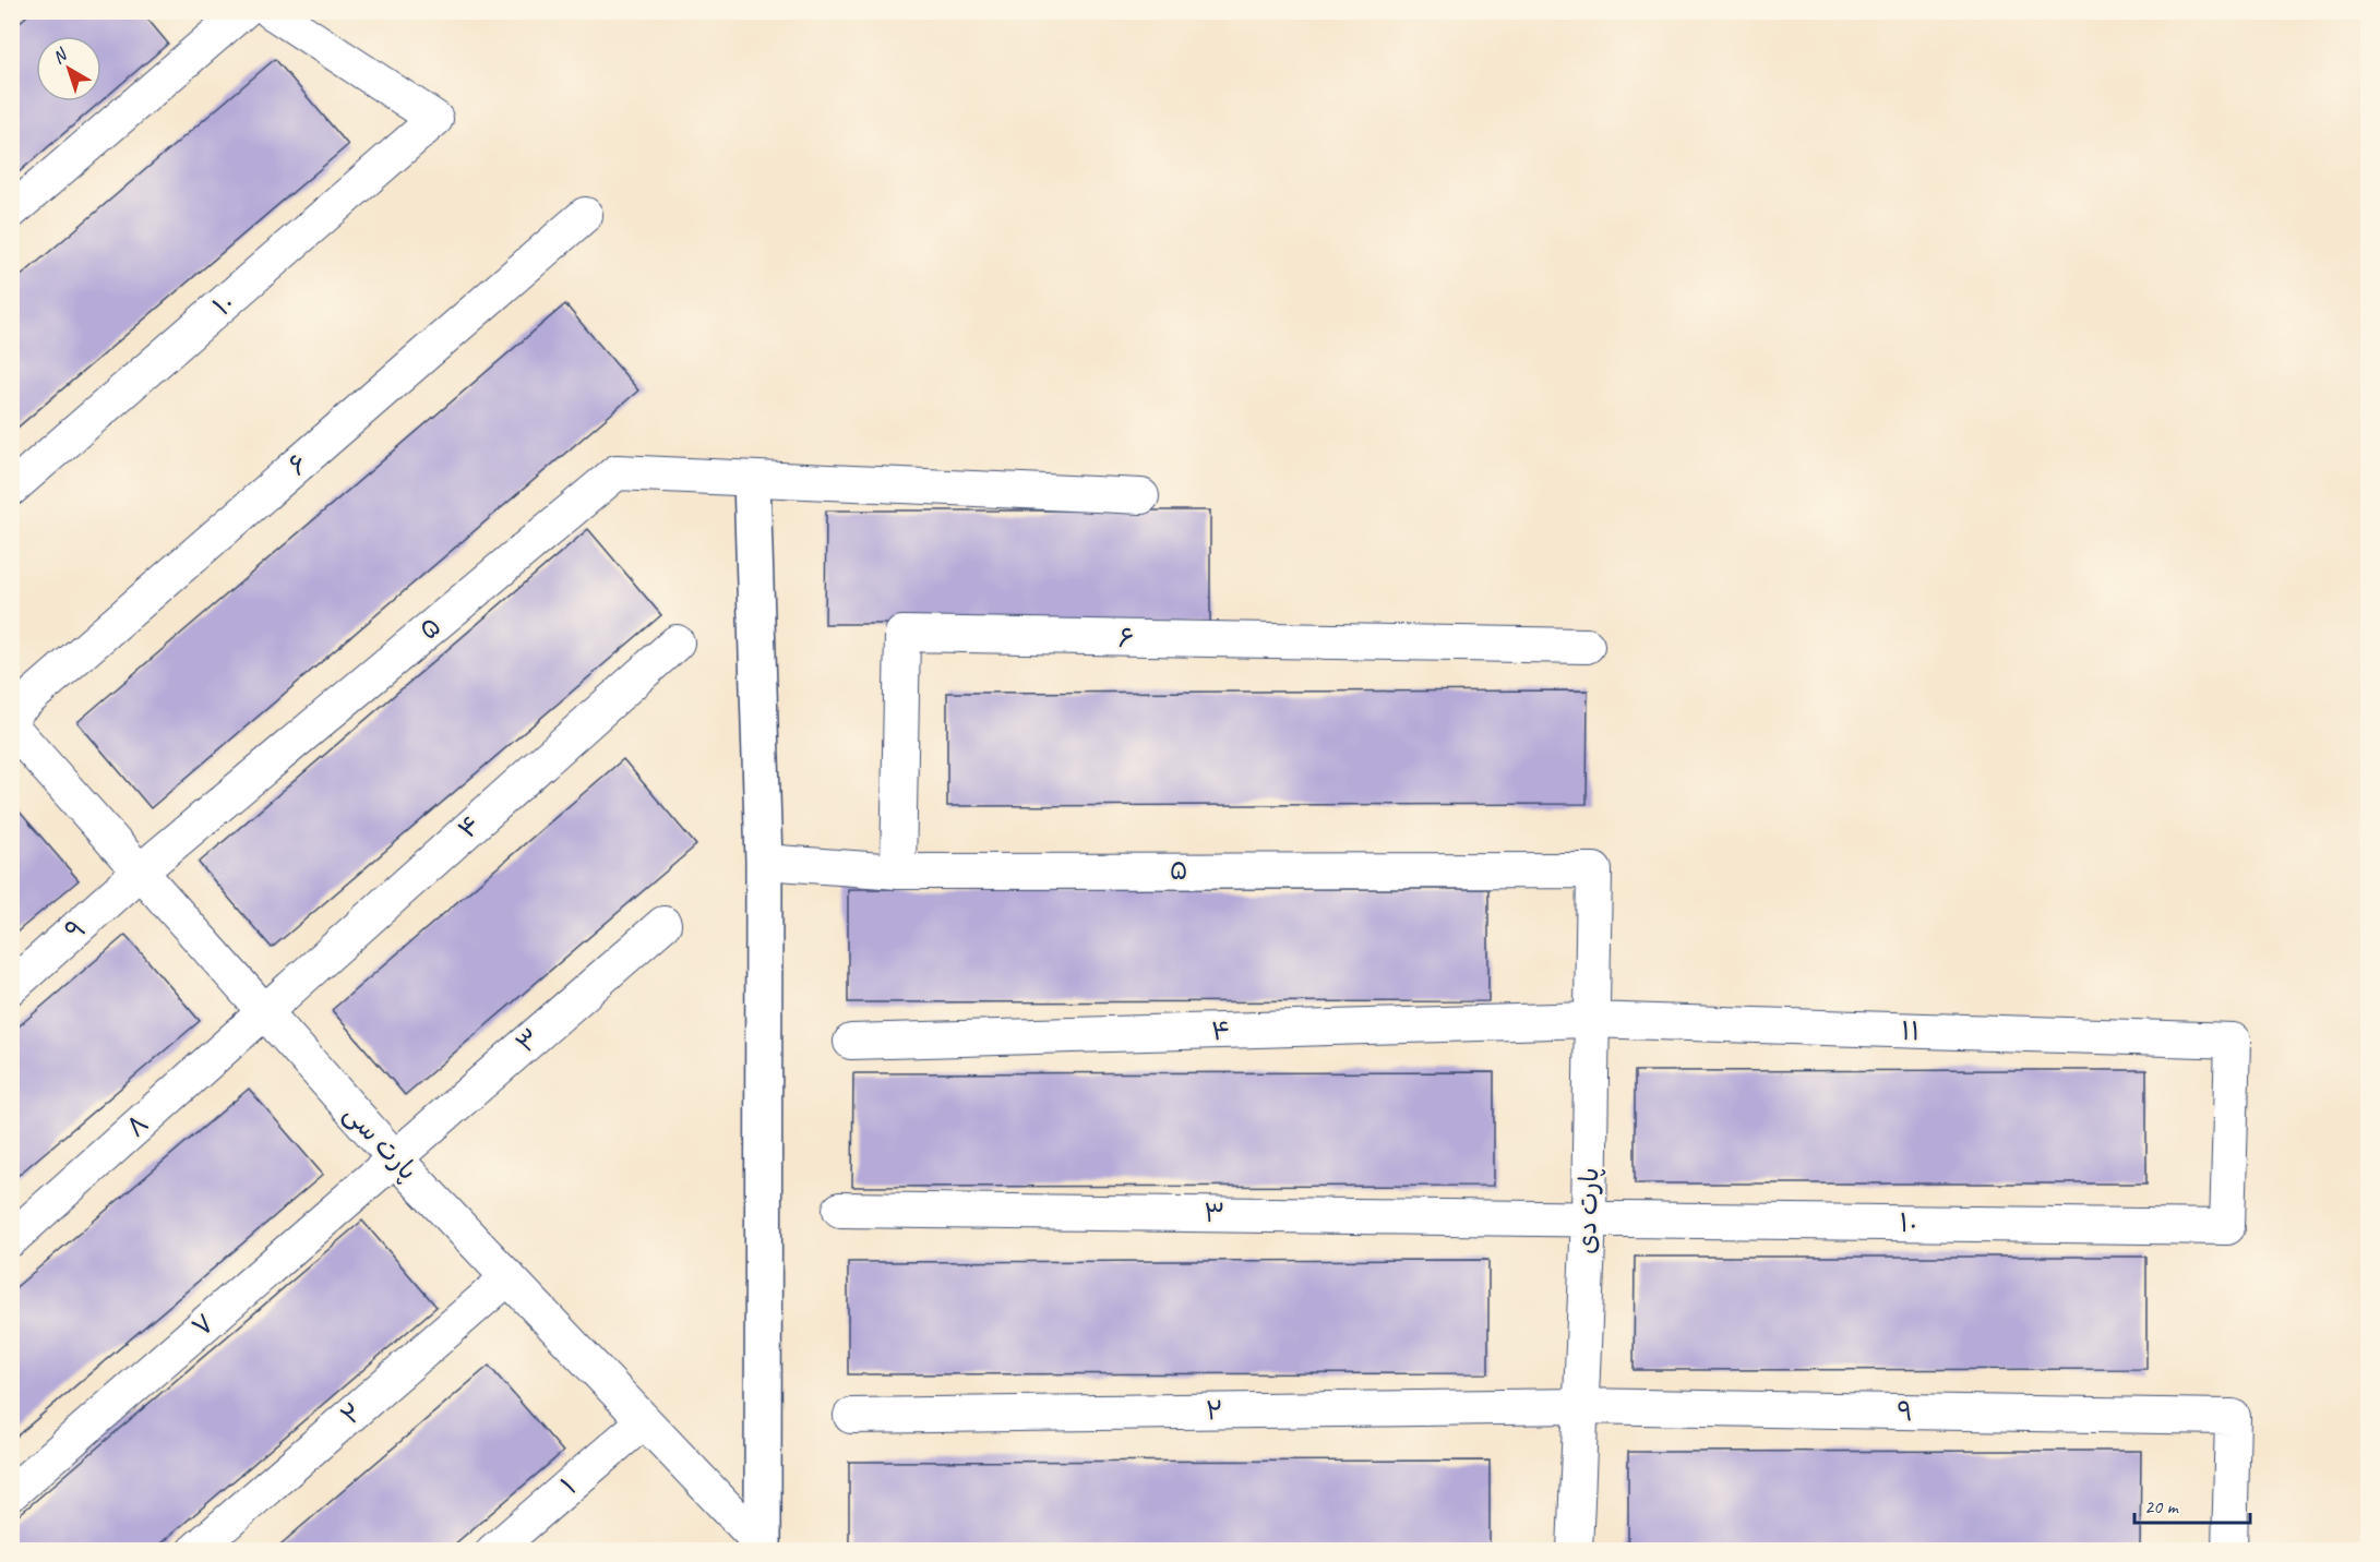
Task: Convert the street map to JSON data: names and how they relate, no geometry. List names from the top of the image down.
{
  "streets": {
    "street": [
      "۱۰",
      "۶",
      "۵",
      "۴",
      "۹",
      "۱۱",
      "۳",
      "۸",
      "پارت سی",
      "پارت دی",
      "۷",
      "۲",
      "۱"
    ]
  },
  "crossings": [
    ["۱۰", "۱۱"],
    ["۱۰", "۳"],
    ["۱۰", "پارت دی"],
    ["۶", "۵"],
    ["۵", "۹"],
    ["۵", "پارت سی"],
    ["۵", "پارت دی"],
    ["۴", "۱۱"],
    ["۴", "۸"],
    ["۴", "پارت سی"],
    ["۴", "پارت دی"],
    ["۹", "پارت سی"],
    ["۹", "پارت دی"],
    ["۹", "۲"],
    ["۱۱", "پارت دی"],
    ["۳", "پارت سی"],
    ["۳", "پارت دی"],
    ["۳", "۷"],
    ["۸", "پارت سی"],
    ["پارت سی", "۷"],
    ["پارت سی", "۲"],
    ["پارت سی", "۱"],
    ["پارت دی", "۲"]
  ],
  "scale_bar": "20 m",
  "north": "top left"
}
